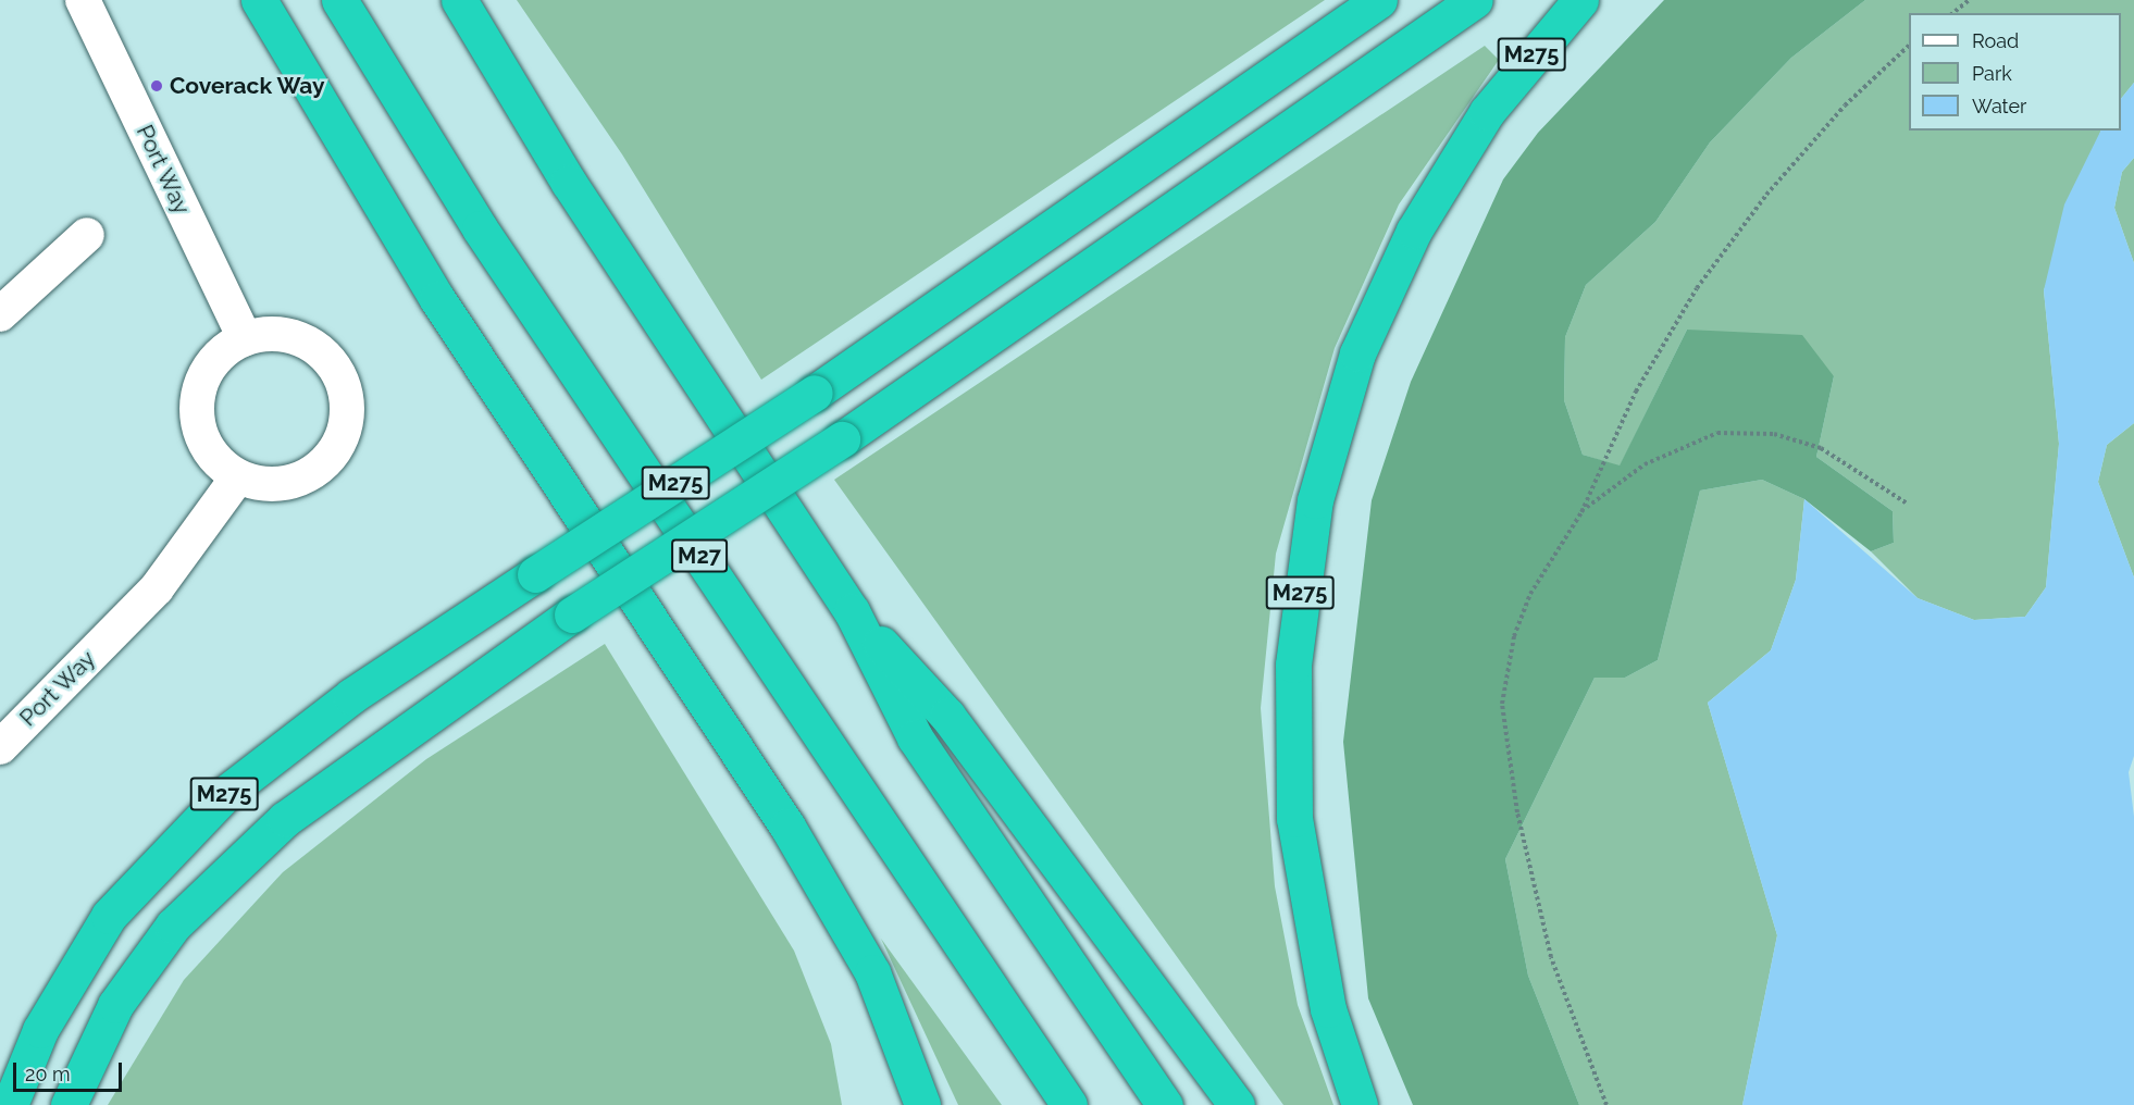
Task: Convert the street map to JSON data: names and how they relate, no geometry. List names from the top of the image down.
{
  "streets": {
    "highway": ["M275", "M27"],
    "street": ["Port Way"]
  },
  "places": ["Coverack Way"],
  "legend": ["Road", "Park", "Water"],
  "scale_bar": "20 m"
}
